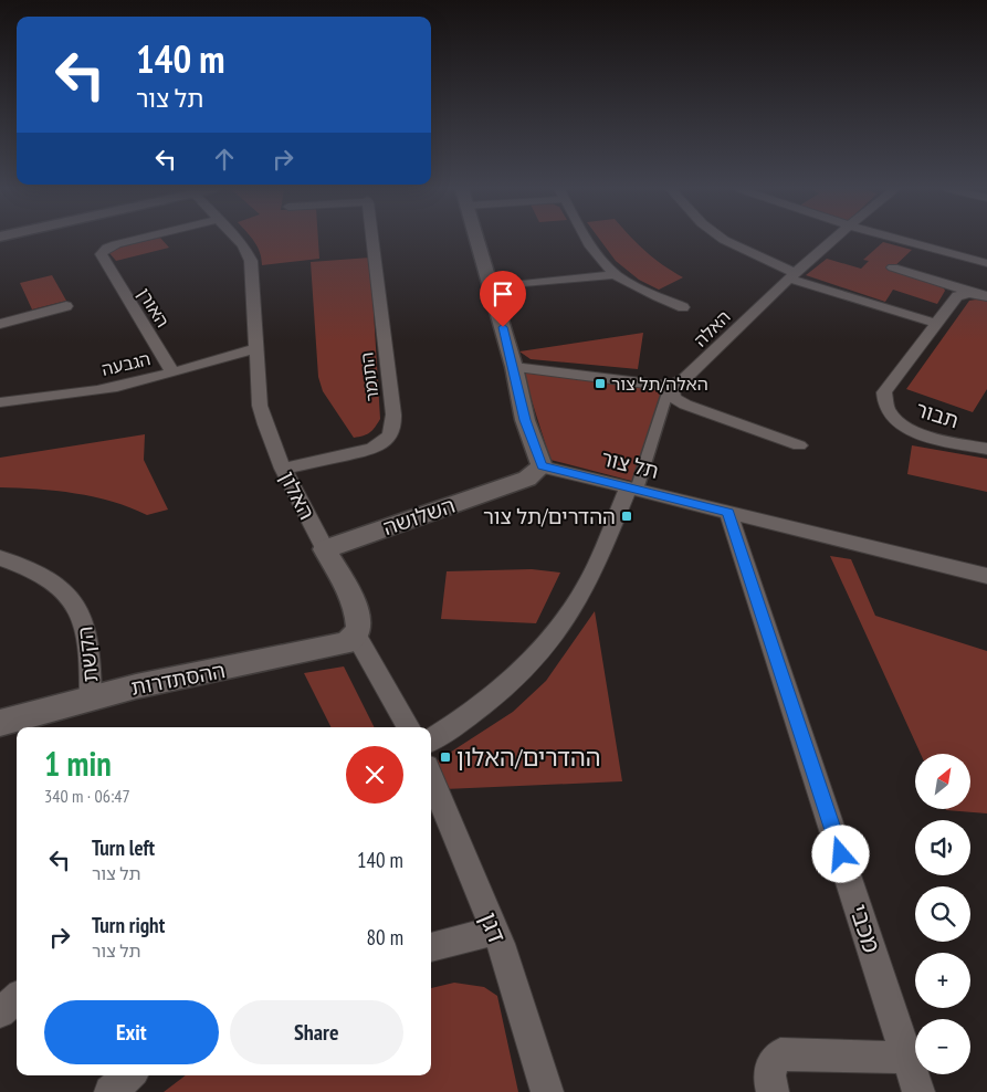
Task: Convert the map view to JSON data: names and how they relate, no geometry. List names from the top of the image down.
{
  "streets": {
    "street": [
      "האורן",
      "האלה",
      "הגבעה",
      "התומר",
      "תבור",
      "תל צור",
      "האלון",
      "השלושה",
      "הקשת",
      "ההסתדרות",
      "דגן",
      "מכבי"
    ]
  },
  "crossings": [
    ["האורן", "הגבעה"],
    ["הגבעה", "האלון"],
    ["התומר", "האלון"],
    ["תל צור", "השלושה"],
    ["תל צור", "מכבי"],
    ["האלון", "השלושה"],
    ["האלון", "ההסתדרות"],
    ["הקשת", "ההסתדרות"]
  ],
  "places": {
    "transit": ["האלה/תל צור", "ההדרים/תל צור", "ההדרים/האלון"]
  },
  "north": "top right",
  "page": {
    "turn": ["140 m", "תל צור"],
    "heading": ["1 min", "340 m · 06:47"],
    "map_buttons": ["+", "−"],
    "list": [
      {
        "name": "Turn left",
        "note": "תל צור",
        "value": "140 m"
      },
      {
        "name": "Turn right",
        "note": "תל צור",
        "value": "80 m"
      }
    ],
    "buttons": ["Exit", "Share"]
  }
}
